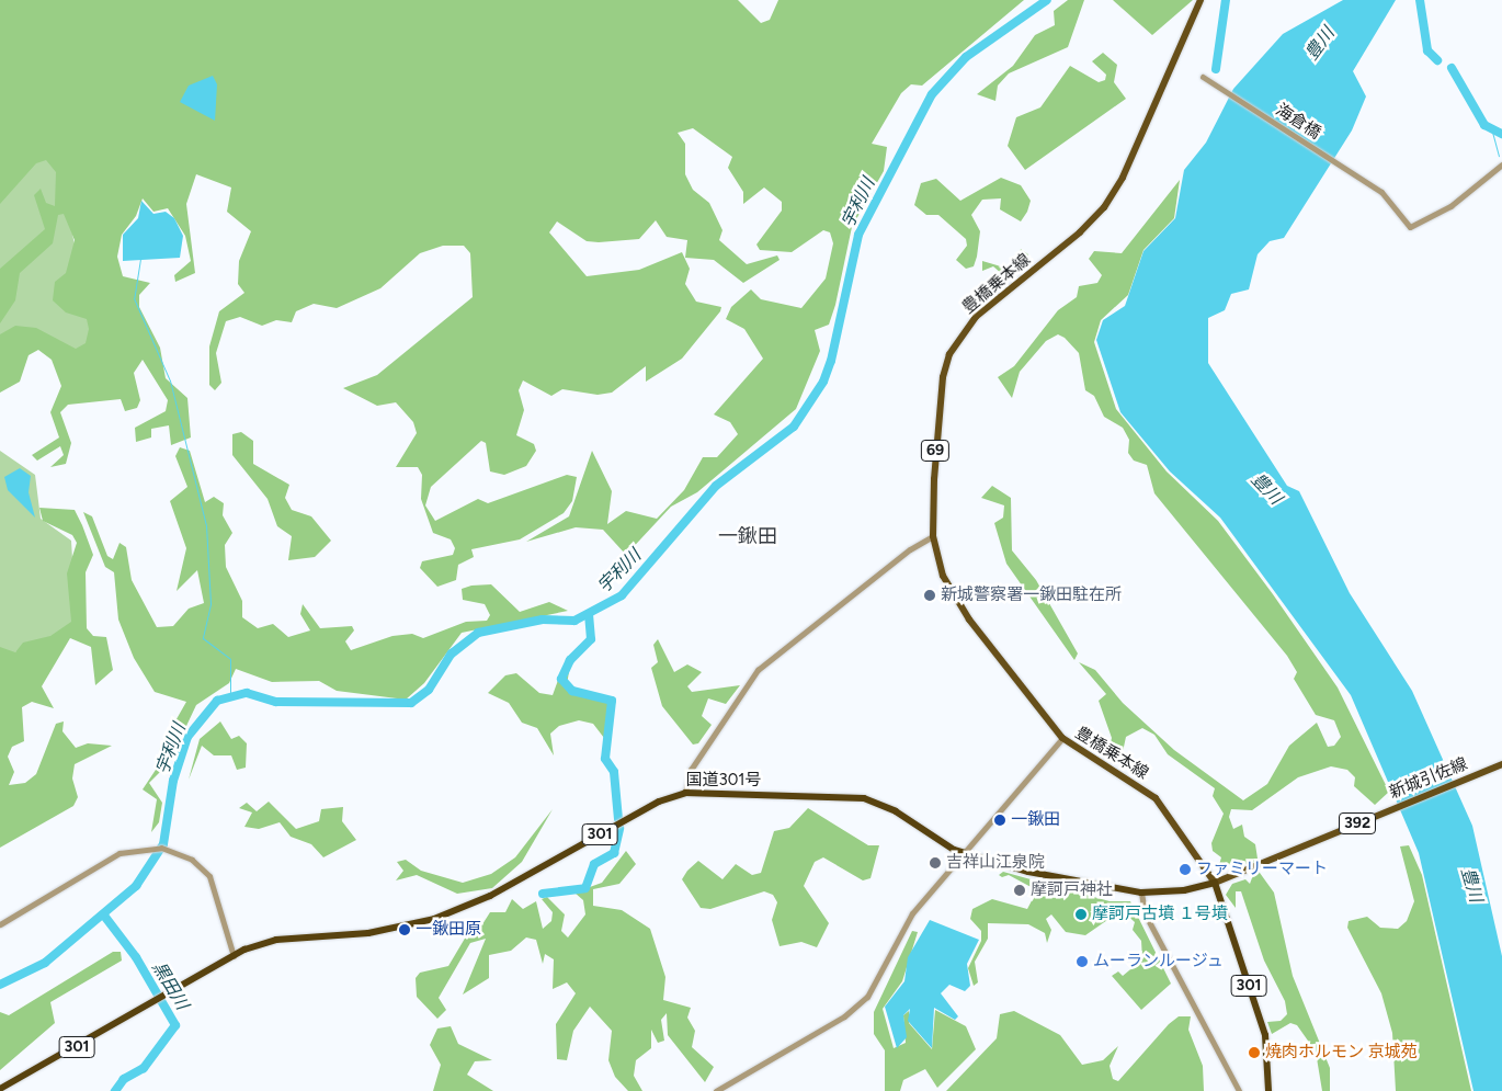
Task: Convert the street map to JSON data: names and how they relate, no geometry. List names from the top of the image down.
{
  "streets": {
    "highway": ["国道301号", "301"],
    "main road": [
      "豊橋乗本線",
      "69",
      "新城引佐線",
      "392"
    ],
    "street": ["海倉橋"]
  },
  "crossings": [
    ["豊橋乗本線", "新城引佐線"],
    ["豊橋乗本線", "国道301号"],
    ["豊橋乗本線", "301"],
    ["新城引佐線", "国道301号"],
    ["新城引佐線", "301"],
    ["国道301号", "301"]
  ],
  "districts": ["一鍬田"],
  "water": ["豊川", "宇利川", "黒田川"],
  "places": [
    "新城警察署一鍬田駐在所",
    "一鍬田",
    "吉祥山江泉院",
    "ファミリーマート",
    "摩訶戸神社",
    "摩訶戸古墳 １号墳",
    "一鍬田原",
    "ムーランルージュ",
    "焼肉ホルモン 京城苑"
  ]
}
